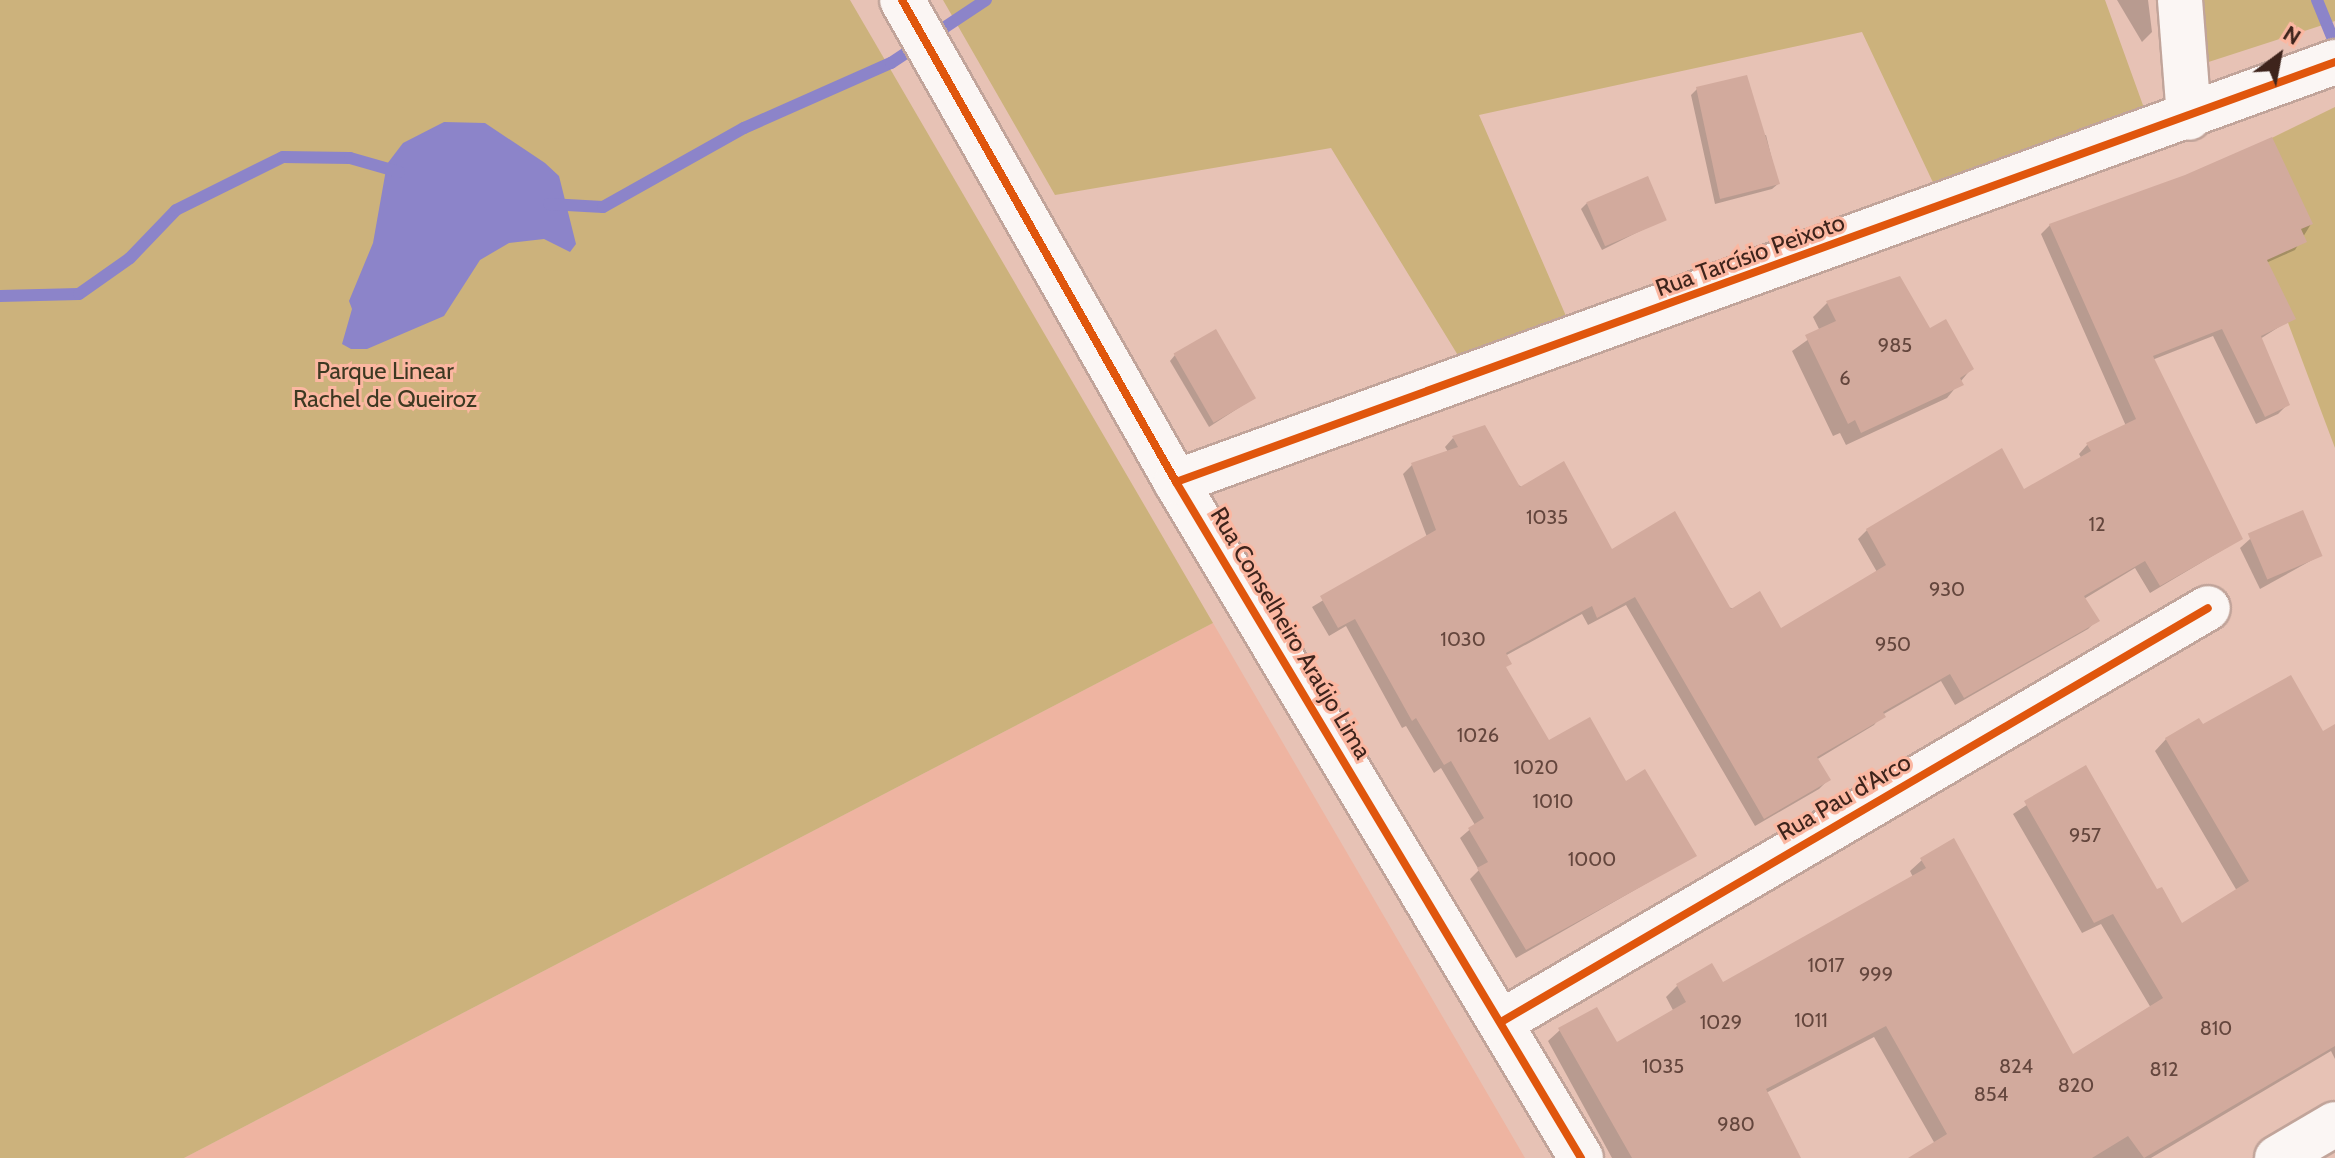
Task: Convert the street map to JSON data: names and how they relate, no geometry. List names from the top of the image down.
{
  "streets": {
    "street": ["Rua Tarcísio Peixoto", "Rua Conselheiro Araújo Lima", "Rua Pau d'Arco"]
  },
  "crossings": [
    ["Rua Tarcísio Peixoto", "Rua Conselheiro Araújo Lima"],
    ["Rua Conselheiro Araújo Lima", "Rua Pau d'Arco"]
  ],
  "parks": ["Parque Linear Rachel de Queiroz"],
  "house_numbers": [
    "985",
    "6",
    "1035",
    "12",
    "930",
    "1030",
    "950",
    "1026",
    "1020",
    "1010",
    "957",
    "1000",
    "1017",
    "999",
    "1011",
    "1029",
    "810",
    "1035",
    "824",
    "812",
    "820",
    "854",
    "980"
  ],
  "north": "top right"
}
